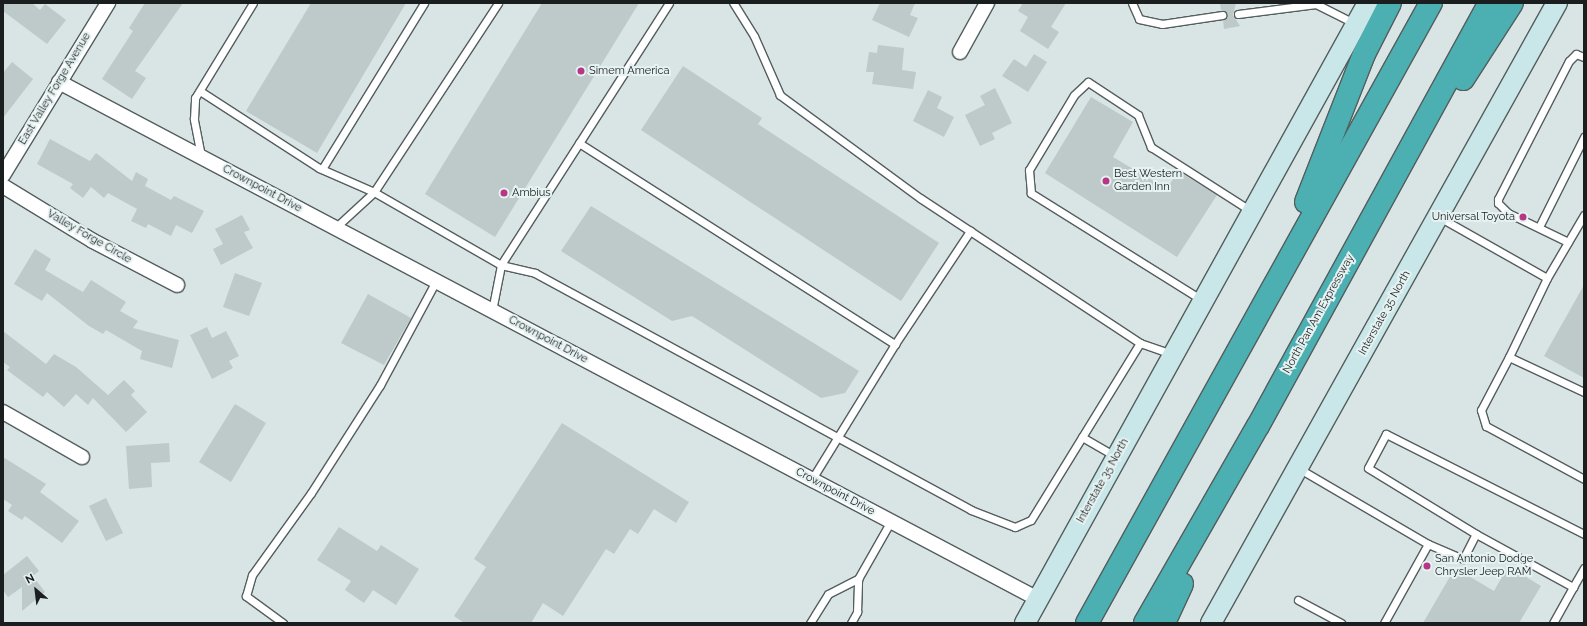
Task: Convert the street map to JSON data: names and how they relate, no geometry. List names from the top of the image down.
{
  "streets": {
    "highway": ["North Pan Am Expressway"],
    "main road": ["Interstate 35 North"],
    "street": ["East Valley Forge Avenue", "Crownpoint Drive", "Valley Forge Circle"]
  },
  "crossings": [
    ["East Valley Forge Avenue", "Crownpoint Drive"],
    ["East Valley Forge Avenue", "Valley Forge Circle"],
    ["Crownpoint Drive", "Interstate 35 North"]
  ],
  "places": [
    "Simem America",
    "Best Western Garden Inn",
    "Ambius",
    "Universal Toyota",
    "San Antonio Dodge Chrysler Jeep RAM"
  ],
  "north": "top left"
}
